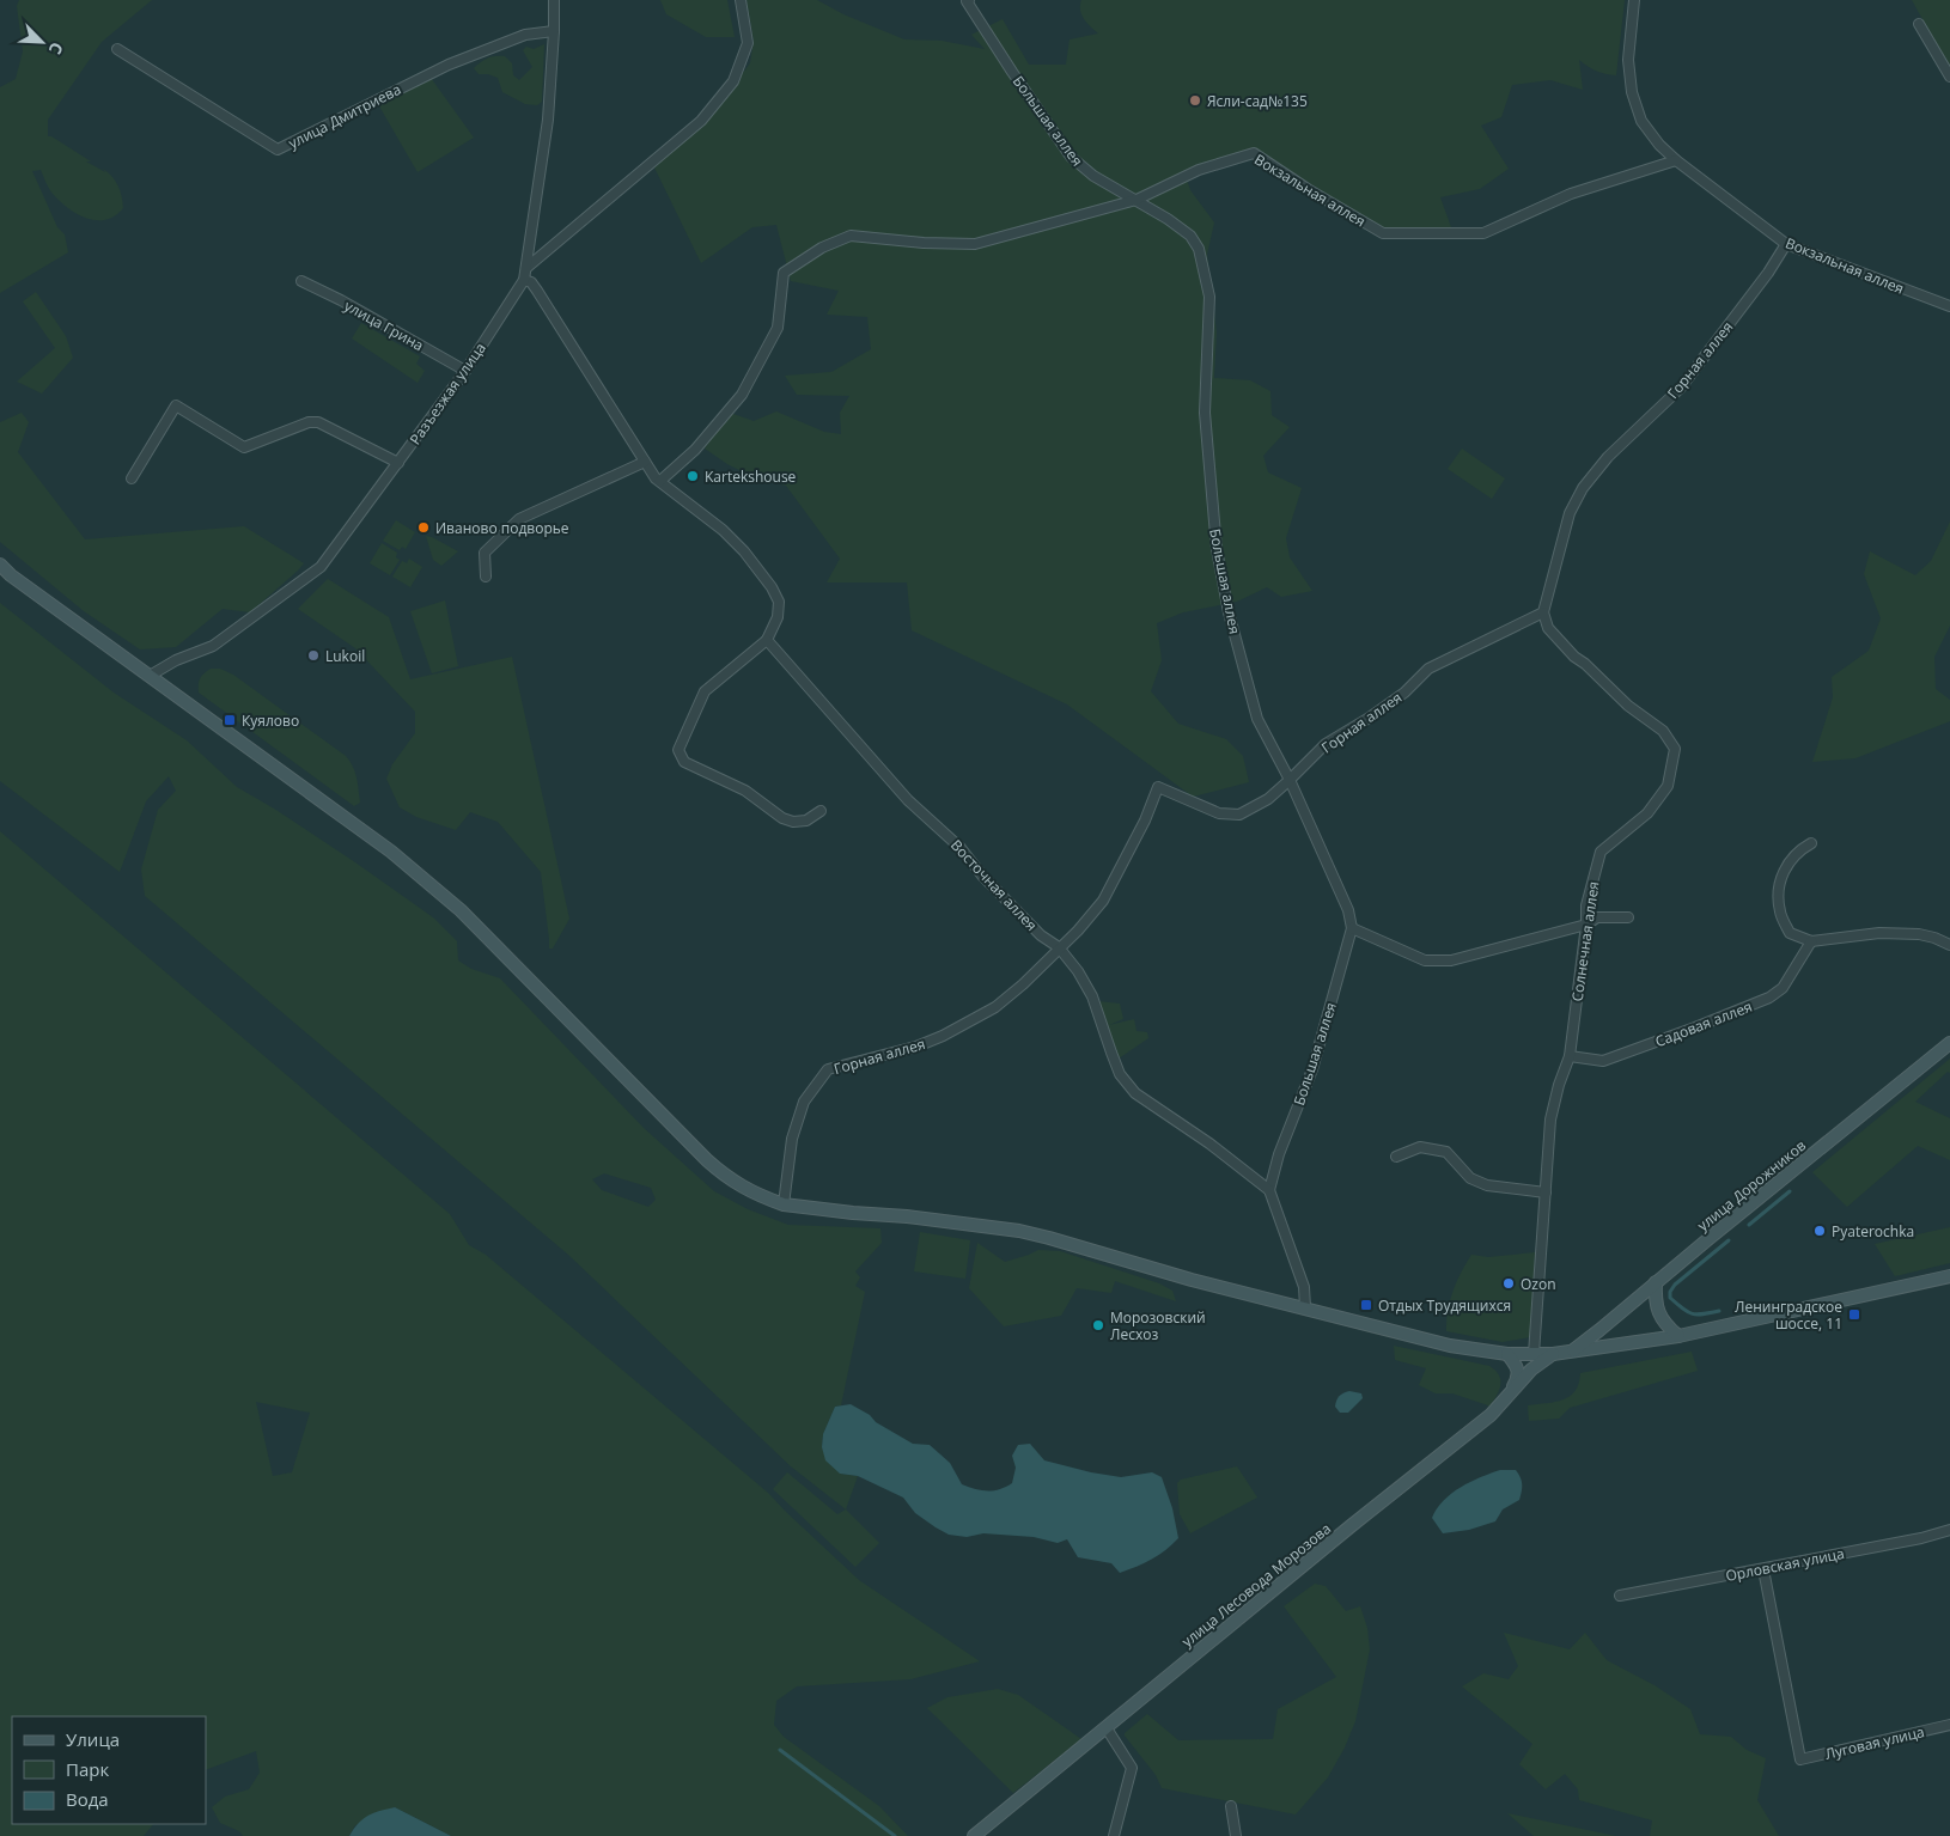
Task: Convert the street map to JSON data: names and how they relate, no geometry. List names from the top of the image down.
{
  "streets": {
    "main road": ["улица Дорожников", "улица Лесовода Морозова"],
    "street": [
      "улица Дмитриева",
      "Большая аллея",
      "Вокзальная аллея",
      "улица Грина",
      "Горная аллея",
      "Разъезжая улица",
      "Восточная аллея",
      "Солнечная аллея",
      "Садовая аллея",
      "Орловская улица",
      "Луговая улица"
    ]
  },
  "crossings": [
    ["улица Дмитриева", "Разъезжая улица"],
    ["Большая аллея", "Вокзальная аллея"],
    ["Большая аллея", "Горная аллея"],
    ["Большая аллея", "Восточная аллея"],
    ["Вокзальная аллея", "Горная аллея"],
    ["улица Грина", "Разъезжая улица"],
    ["Горная аллея", "Восточная аллея"],
    ["Горная аллея", "Солнечная аллея"],
    ["Солнечная аллея", "Садовая аллея"],
    ["Орловская улица", "Луговая улица"]
  ],
  "places": {
    "other": [
      "Ясли-сад№135",
      "Kartekshouse",
      "Иваново подворье",
      "Lukoil",
      "Pyaterochka",
      "Ozon",
      "Морозовский Лесхоз"
    ],
    "transit": ["Куялово", "Отдых Трудящихся", "Ленинградское шоссе, 11"]
  },
  "legend": ["Улица", "Парк", "Вода"],
  "north": "bottom right"
}
